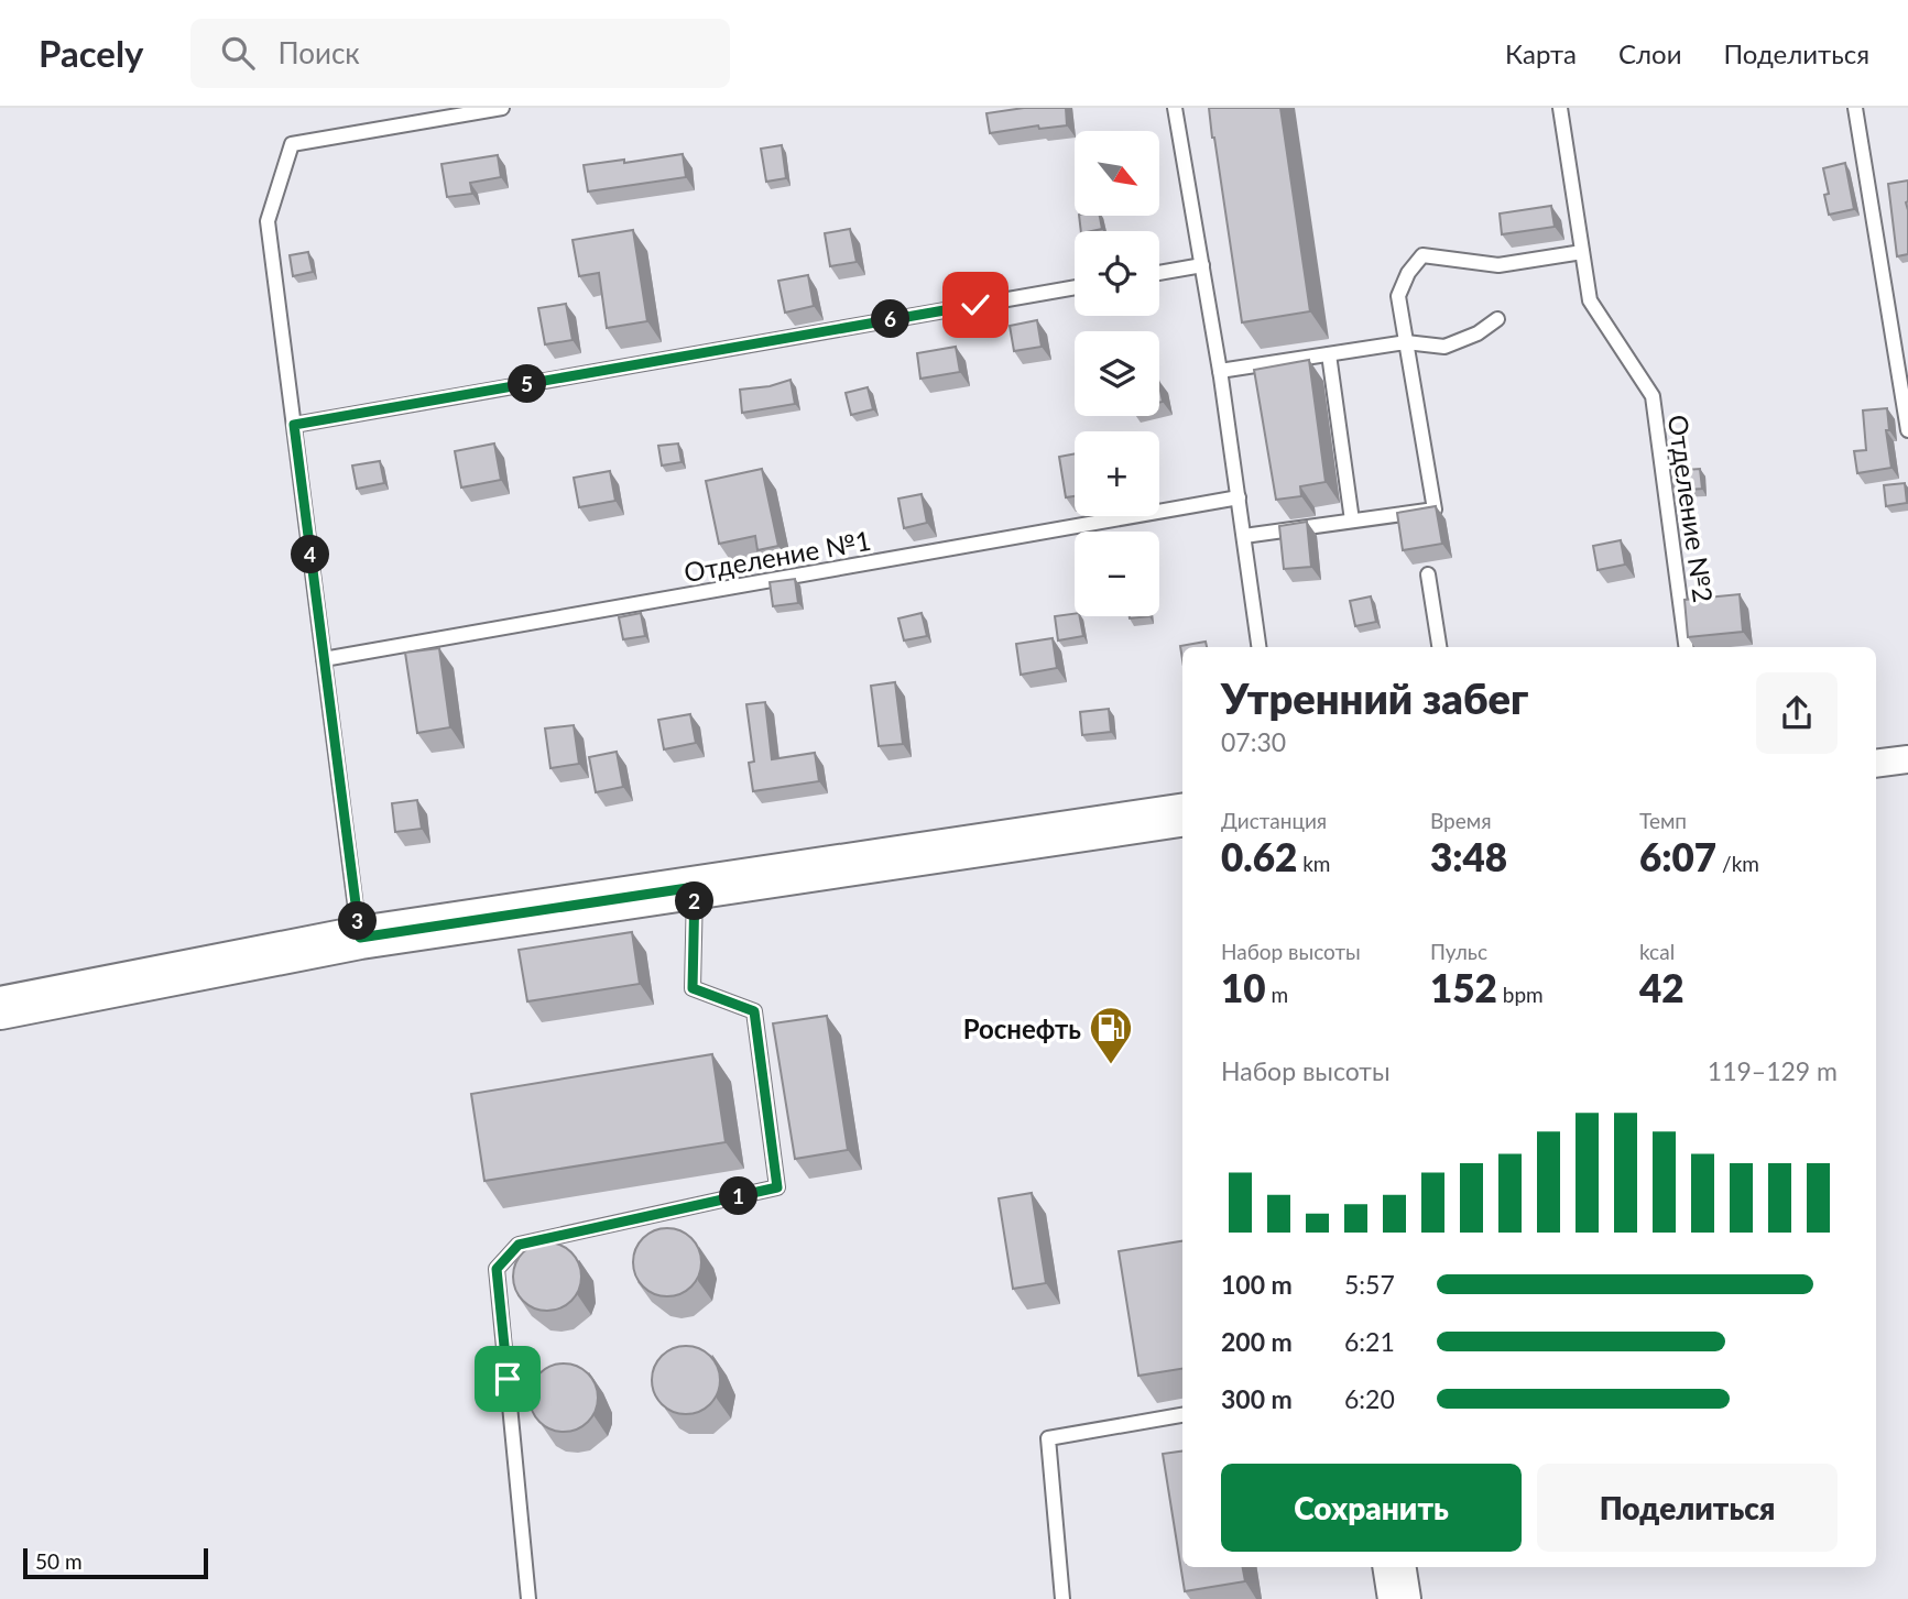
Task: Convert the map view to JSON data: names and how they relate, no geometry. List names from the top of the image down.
{
  "streets": {
    "lane": ["Отделение №2", "Отделение №1"]
  },
  "places": {
    "fuel station": ["Роснефть"]
  },
  "scale_bar": "50 m",
  "north": "bottom right",
  "page": {
    "header": "Pacely",
    "search": "Поиск",
    "nav": ["Карта", "Слои", "Поделиться"],
    "map_buttons": ["+", "−"],
    "pins": [
      "6",
      "5",
      "4",
      "2",
      "3",
      "1"
    ],
    "heading": ["Утренний забег", "07:30"],
    "stats": [
      ["Дистанция", "0.62 km"],
      ["Время", "3:48"],
      ["Темп", "6:07 /km"],
      ["Набор высоты", "10 m"],
      ["Пульс", "152 bpm"],
      ["kcal", "42"]
    ],
    "chart": ["Набор высоты", "119–129 m"],
    "list": [
      {
        "name": "100 m",
        "note": "5:57"
      },
      {
        "name": "200 m",
        "note": "6:21"
      },
      {
        "name": "300 m",
        "note": "6:20"
      }
    ],
    "buttons": ["Сохранить", "Поделиться"],
    "scale": "50 m"
  }
}
